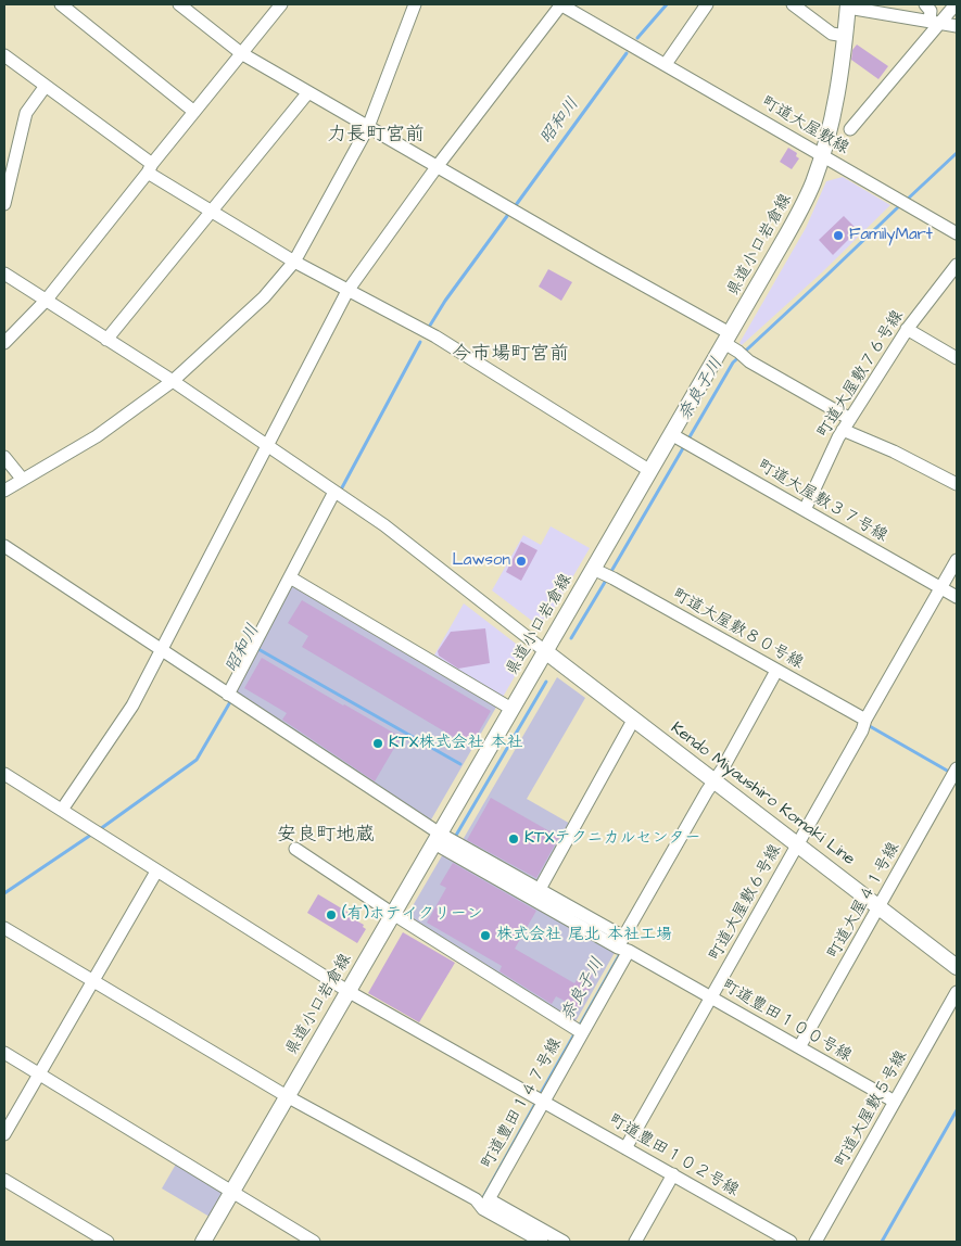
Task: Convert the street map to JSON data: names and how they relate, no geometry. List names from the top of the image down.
{
  "streets": {
    "main road": ["県道小口岩倉線", "Kendo Miyaushiro Komaki Line"],
    "street": [
      "町道大屋敷線",
      "町道大屋敷７６号線",
      "町道大屋敷３７号線",
      "町道大屋敷８０号線",
      "町道大屋４１号線",
      "町道大屋敷６号線",
      "町道豊田１００号線",
      "町道豊田１４７号線",
      "町道大屋敷５号線",
      "町道豊田１０２号線"
    ]
  },
  "crossings": [
    ["町道大屋敷線", "県道小口岩倉線"],
    ["県道小口岩倉線", "町道大屋敷３７号線"],
    ["県道小口岩倉線", "町道大屋敷８０号線"],
    ["県道小口岩倉線", "Kendo Miyaushiro Komaki Line"],
    ["県道小口岩倉線", "町道豊田１００号線"],
    ["県道小口岩倉線", "町道豊田１０２号線"],
    ["町道大屋敷７６号線", "町道大屋敷３７号線"],
    ["町道大屋敷３７号線", "町道大屋敷６号線"],
    ["町道大屋敷８０号線", "町道大屋敷６号線"],
    ["町道大屋敷８０号線", "町道豊田１４７号線"],
    ["Kendo Miyaushiro Komaki Line", "町道大屋４１号線"],
    ["Kendo Miyaushiro Komaki Line", "町道大屋敷６号線"],
    ["Kendo Miyaushiro Komaki Line", "町道豊田１４７号線"],
    ["町道大屋４１号線", "町道豊田１００号線"],
    ["町道大屋敷６号線", "町道豊田１００号線"],
    ["町道大屋敷６号線", "町道豊田１０２号線"],
    ["町道豊田１００号線", "町道豊田１４７号線"],
    ["町道豊田１００号線", "町道大屋敷５号線"],
    ["町道豊田１４７号線", "町道豊田１０２号線"]
  ],
  "districts": ["力長町宮前", "今市場町宮前", "安良町地蔵"],
  "water": ["昭和川", "奈良子川"],
  "places": [
    "FamilyMart",
    "Lawson",
    "KTX株式会社 本社",
    "KTXテクニカルセンター",
    "(有)ホテイクリーン",
    "株式会社 尾北 本社工場"
  ]
}
